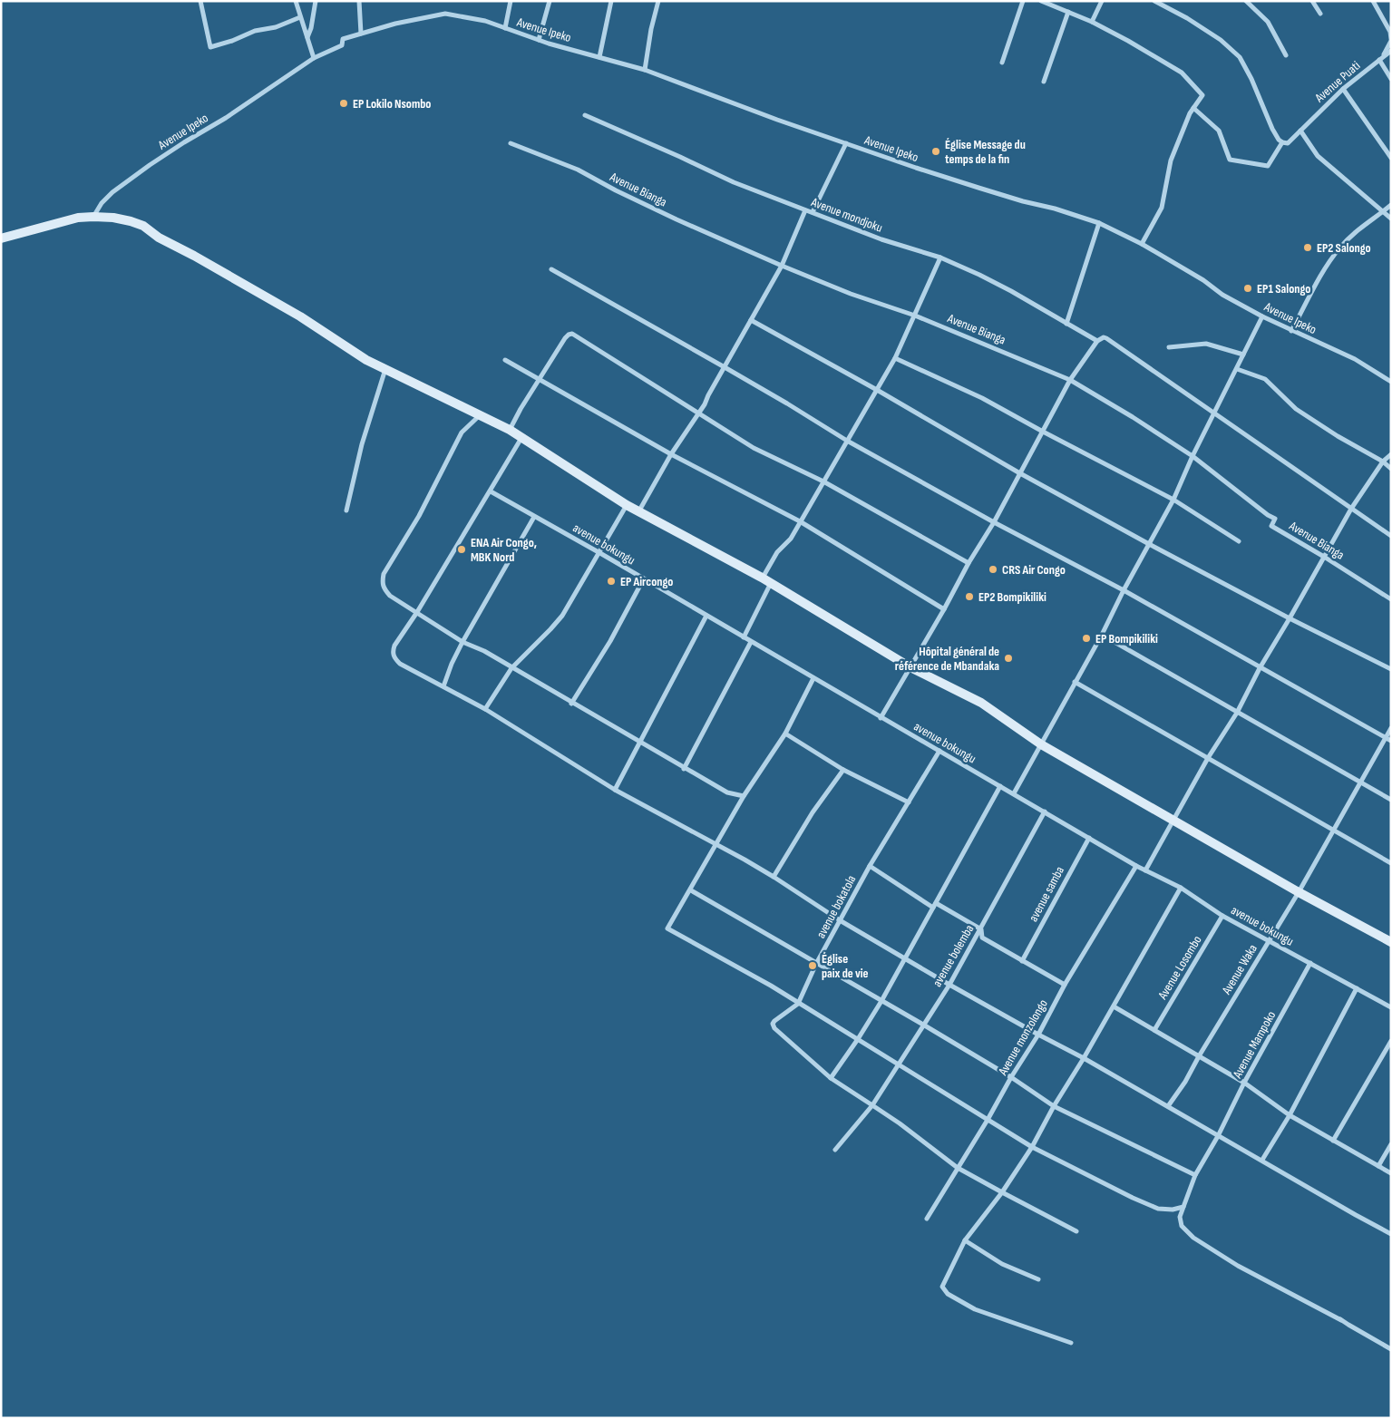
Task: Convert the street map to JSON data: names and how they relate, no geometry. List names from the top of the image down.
{
  "streets": {
    "street": [
      "Avenue Ipeko",
      "Avenue Puati",
      "Avenue Bianga",
      "Avenue mondjoku",
      "avenue bokungu",
      "avenue samba",
      "avenue bokatola",
      "avenue bolemba",
      "Avenue Losombo",
      "Avenue Waka",
      "Avenue monzolongo",
      "Avenue Mampoko"
    ]
  },
  "crossings": [
    ["avenue bokungu", "avenue samba"],
    ["avenue bokungu", "avenue bokatola"],
    ["avenue bokungu", "avenue bolemba"],
    ["avenue bokungu", "Avenue Losombo"],
    ["avenue bokungu", "Avenue Waka"],
    ["avenue bokungu", "Avenue monzolongo"],
    ["avenue bokungu", "Avenue Mampoko"],
    ["avenue bokatola", "avenue bolemba"],
    ["avenue bokatola", "Avenue monzolongo"]
  ],
  "places": [
    "EP Lokilo Nsombo",
    "Église Message du temps de la fin",
    "EP2 Salongo",
    "EP1 Salongo",
    "ENA Air Congo, MBK Nord",
    "CRS Air Congo",
    "EP Aircongo",
    "EP2 Bompikiliki",
    "EP Bompikiliki",
    "Hôpital général de référence de Mbandaka",
    "Église paix de vie"
  ]
}
